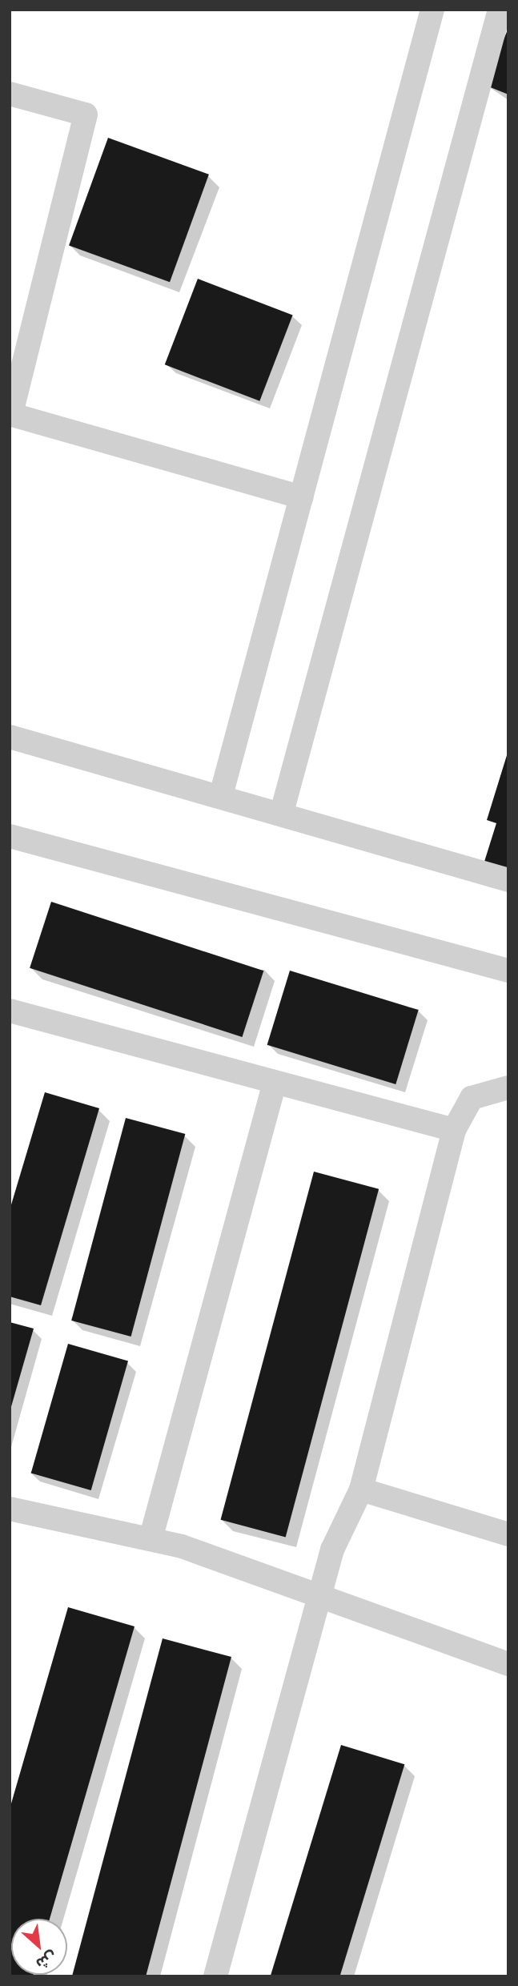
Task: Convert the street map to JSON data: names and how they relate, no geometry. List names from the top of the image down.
{
  "north": "bottom right"
}
